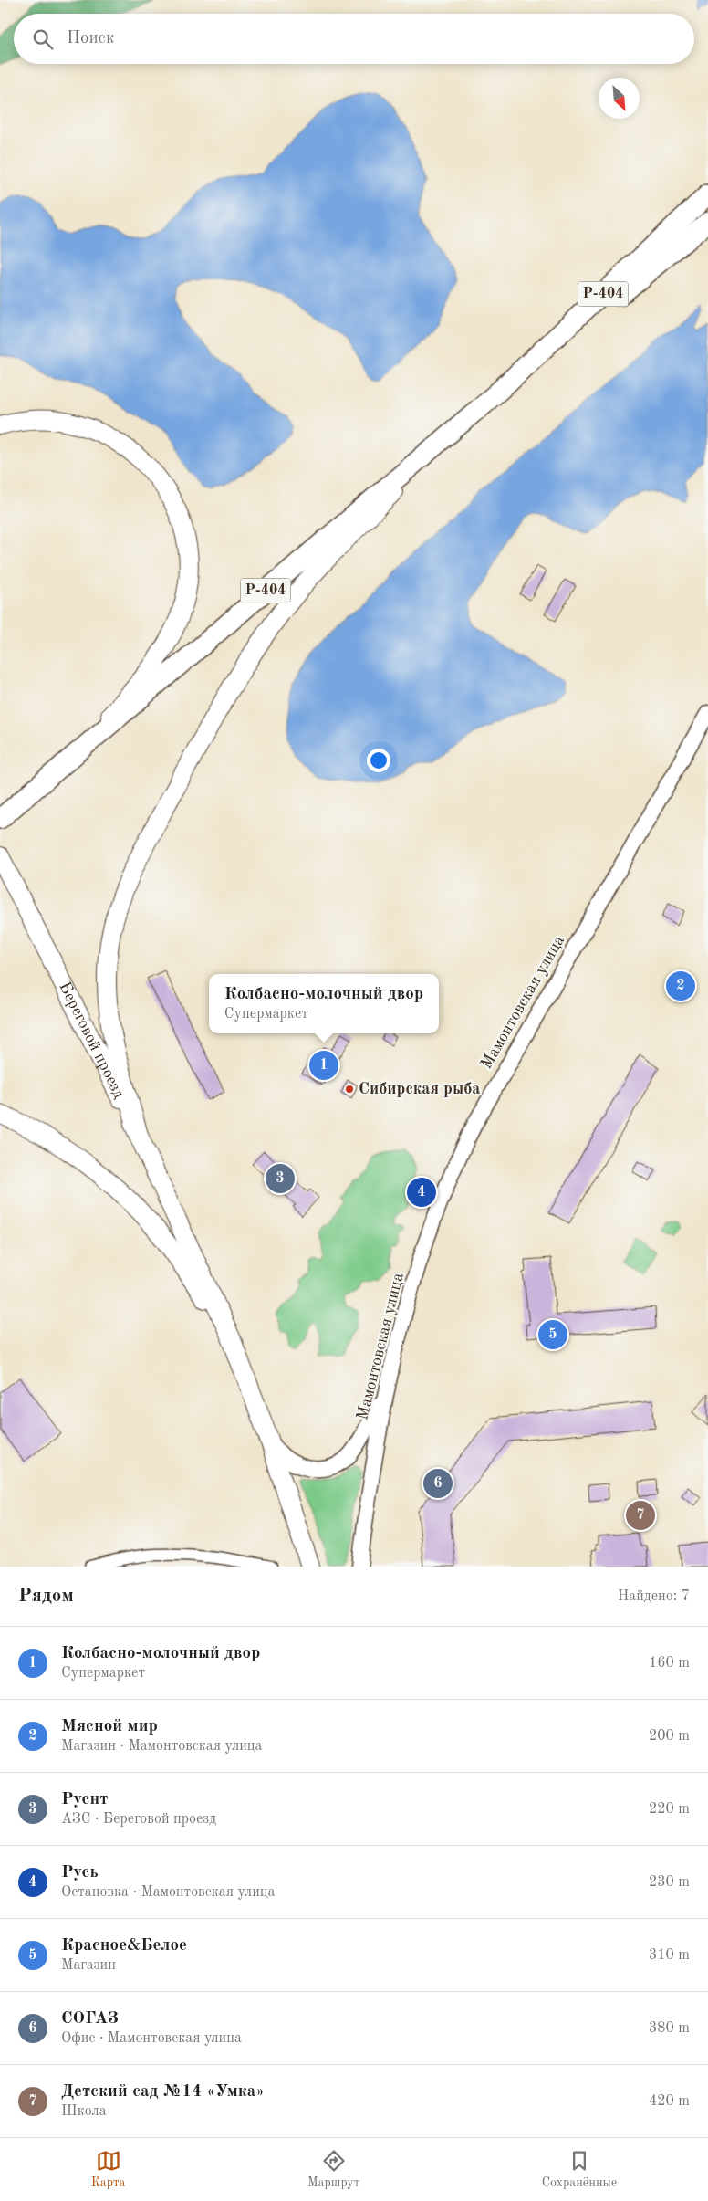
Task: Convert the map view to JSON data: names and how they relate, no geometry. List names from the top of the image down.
{
  "streets": {
    "highway": ["Р-404"],
    "main road": ["Береговой проезд"],
    "street": ["Мамонтовская улица"]
  },
  "places": ["Сибирская рыба"],
  "north": "bottom right",
  "page": {
    "search": "Поиск",
    "pins": [
      "2",
      "1",
      "3",
      "4",
      "5",
      "6",
      "7"
    ],
    "popup": ["Колбасно-молочный двор", "Супермаркет"],
    "heading": ["Рядом", "Найдено: 7"],
    "list": [
      {
        "mark": "1",
        "name": "Колбасно-молочный двор",
        "note": "Супермаркет",
        "value": "160 m"
      },
      {
        "mark": "2",
        "name": "Мясной мир",
        "note": "Магазин · Мамонтовская улица",
        "value": "200 m"
      },
      {
        "mark": "3",
        "name": "Руснт",
        "note": "АЗС · Береговой проезд",
        "value": "220 m"
      },
      {
        "mark": "4",
        "name": "Русь",
        "note": "Остановка · Мамонтовская улица",
        "value": "230 m"
      },
      {
        "mark": "5",
        "name": "Красное&Белое",
        "note": "Магазин",
        "value": "310 m"
      },
      {
        "mark": "6",
        "name": "СОГАЗ",
        "note": "Офис · Мамонтовская улица",
        "value": "380 m"
      },
      {
        "mark": "7",
        "name": "Детский сад №14 «Умка»",
        "note": "Школа",
        "value": "420 m"
      }
    ],
    "nav": ["Карта", "Маршрут", "Сохранённые"]
  }
}
